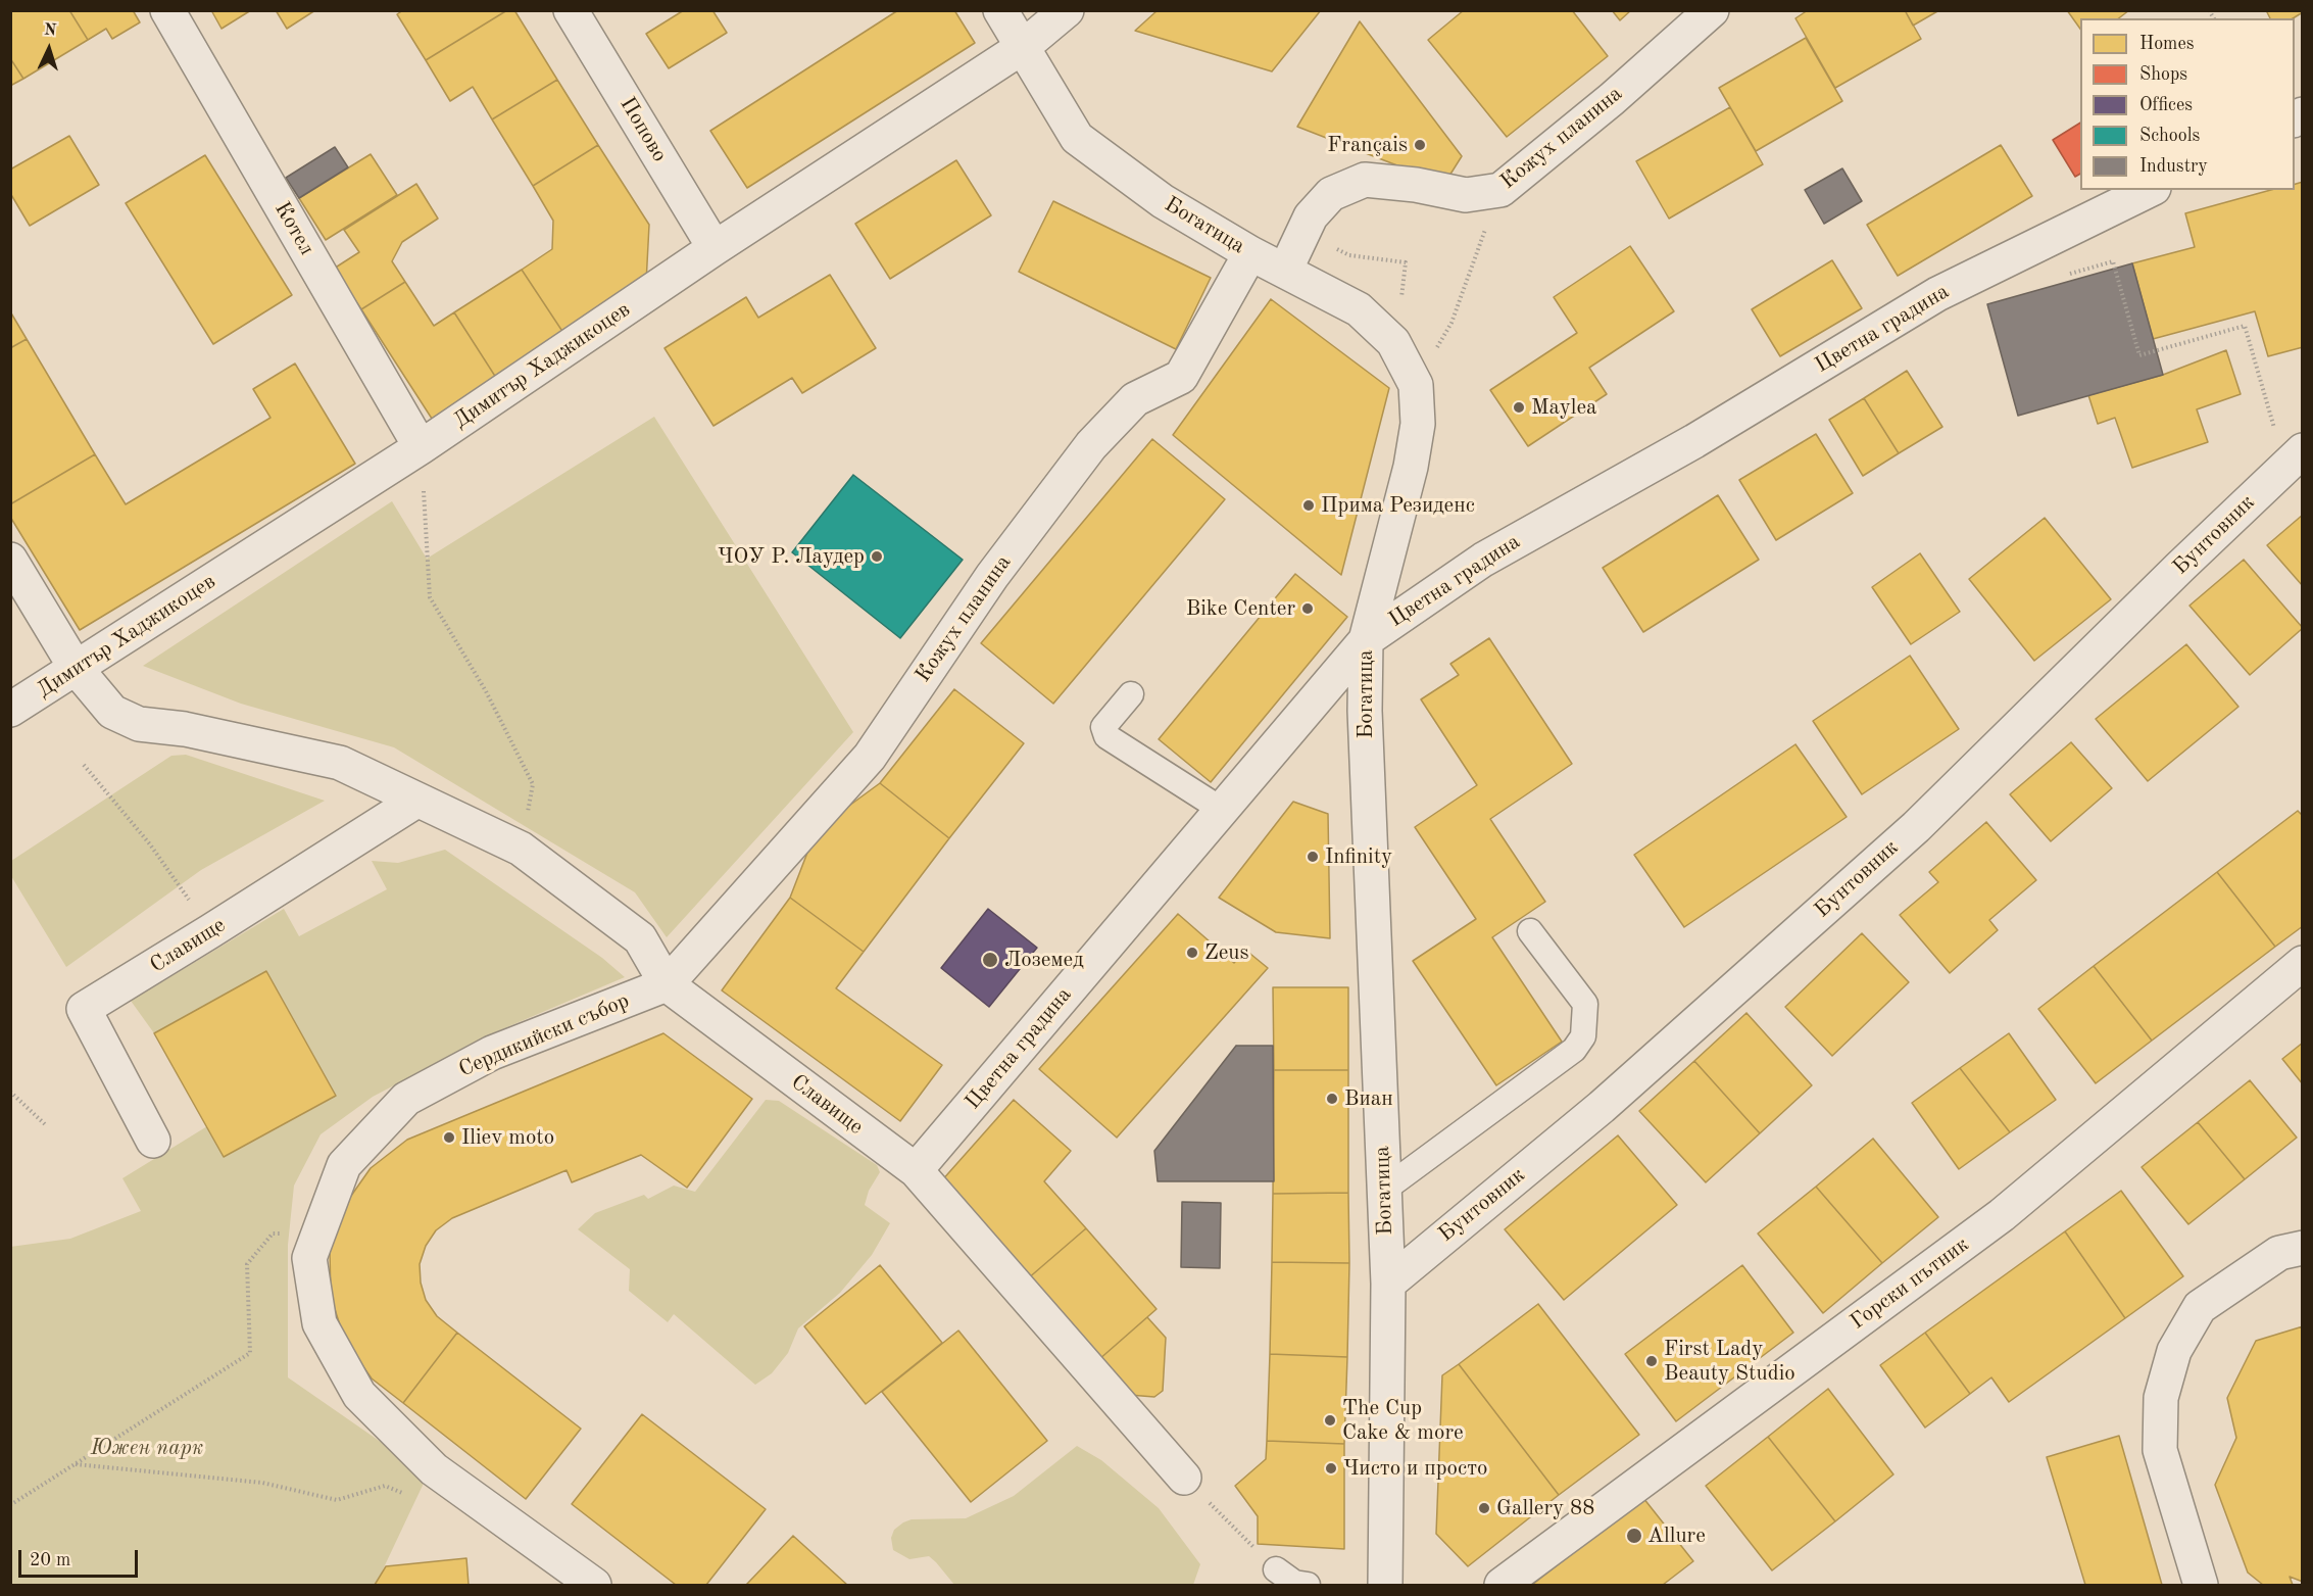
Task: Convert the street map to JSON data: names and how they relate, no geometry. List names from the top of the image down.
{
  "streets": {
    "street": [
      "Попово",
      "Кожух планина",
      "Богатица",
      "Котел",
      "Цветна градина",
      "Димитър Хаджикоцев",
      "Бунтовник",
      "Славище",
      "Сердикийски събор",
      "Горски пътник"
    ]
  },
  "crossings": [
    ["Попово", "Димитър Хаджикоцев"],
    ["Кожух планина", "Богатица"],
    ["Кожух планина", "Славище"],
    ["Кожух планина", "Сердикийски събор"],
    ["Богатица", "Цветна градина"],
    ["Богатица", "Димитър Хаджикоцев"],
    ["Богатица", "Бунтовник"],
    ["Котел", "Димитър Хаджикоцев"],
    ["Цветна градина", "Славище"],
    ["Димитър Хаджикоцев", "Славище"],
    ["Славище", "Сердикийски събор"]
  ],
  "parks": ["Южен парк"],
  "places": [
    "Français",
    "Maylea",
    "Прима Резиденс",
    "ЧОУ Р. Лаудер",
    "Bike Center",
    "Infinity",
    "Zeus",
    "Лоземед",
    "Виан",
    "Iliev moto",
    "First Lady Beauty Studio",
    "The Cup Cake & more",
    "Чисто и просто",
    "Gallery 88",
    "Allure"
  ],
  "legend": [
    "Homes",
    "Shops",
    "Offices",
    "Schools",
    "Industry"
  ],
  "scale_bar": "20 m",
  "north": "top"
}
